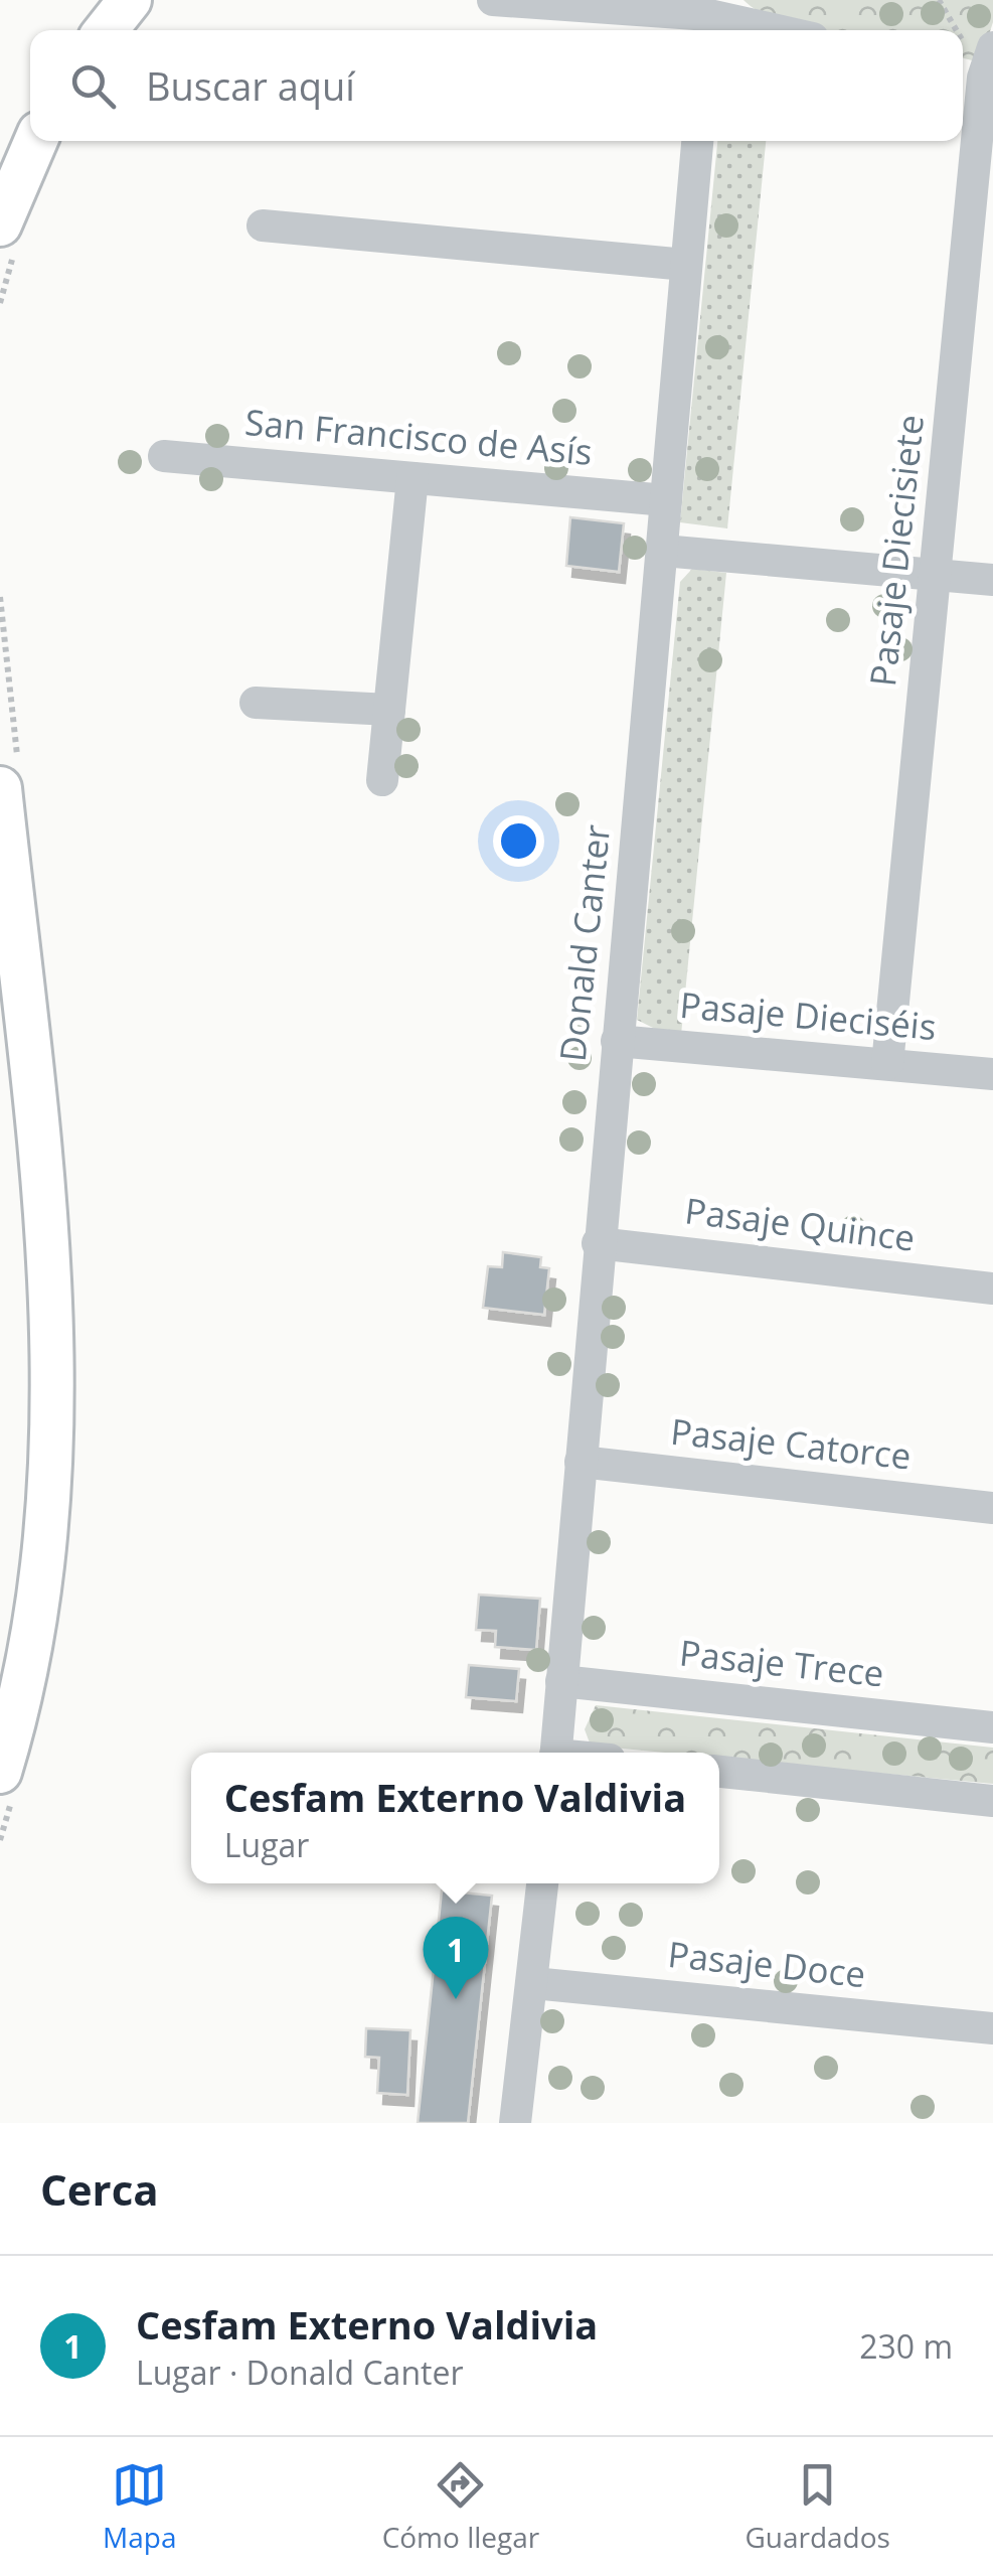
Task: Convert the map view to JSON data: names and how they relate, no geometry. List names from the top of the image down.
{
  "streets": {
    "street": [
      "San Francisco de Asís",
      "Pasaje Diecisiete",
      "Donald Canter",
      "Pasaje Dieciséis",
      "Pasaje Quince",
      "Pasaje Catorce",
      "Pasaje Trece",
      "Pasaje Doce"
    ]
  },
  "crossings": [
    ["San Francisco de Asís", "Donald Canter"],
    ["Pasaje Diecisiete", "Pasaje Dieciséis"],
    ["Donald Canter", "Pasaje Dieciséis"],
    ["Donald Canter", "Pasaje Quince"],
    ["Donald Canter", "Pasaje Catorce"],
    ["Donald Canter", "Pasaje Trece"]
  ],
  "page": {
    "search": "Buscar aquí",
    "popup": ["Cesfam Externo Valdivia", "Lugar"],
    "pins": "1",
    "heading": "Cerca",
    "list": [
      {
        "mark": "1",
        "name": "Cesfam Externo Valdivia",
        "note": "Lugar · Donald Canter",
        "value": "230 m"
      }
    ],
    "nav": ["Mapa", "Cómo llegar", "Guardados"]
  }
}
